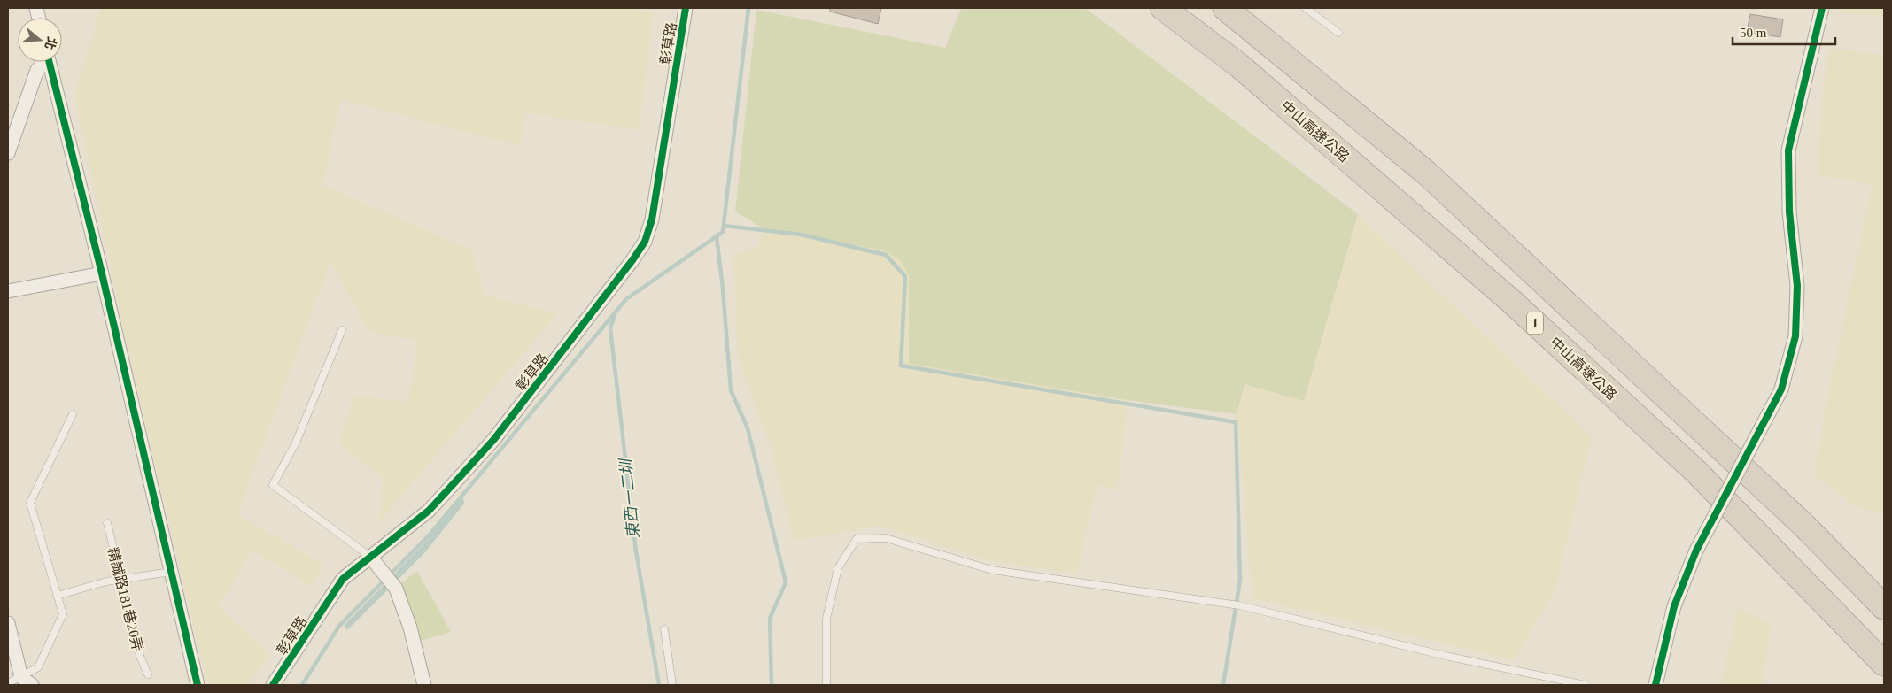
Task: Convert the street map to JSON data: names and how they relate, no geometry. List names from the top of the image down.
{
  "streets": {
    "highway": ["中山高速公路", "1"],
    "street": ["彰草路"],
    "lane": ["精誠路181巷20弄"]
  },
  "water": ["東西一二圳"],
  "scale_bar": "50 m",
  "north": "right"
}
